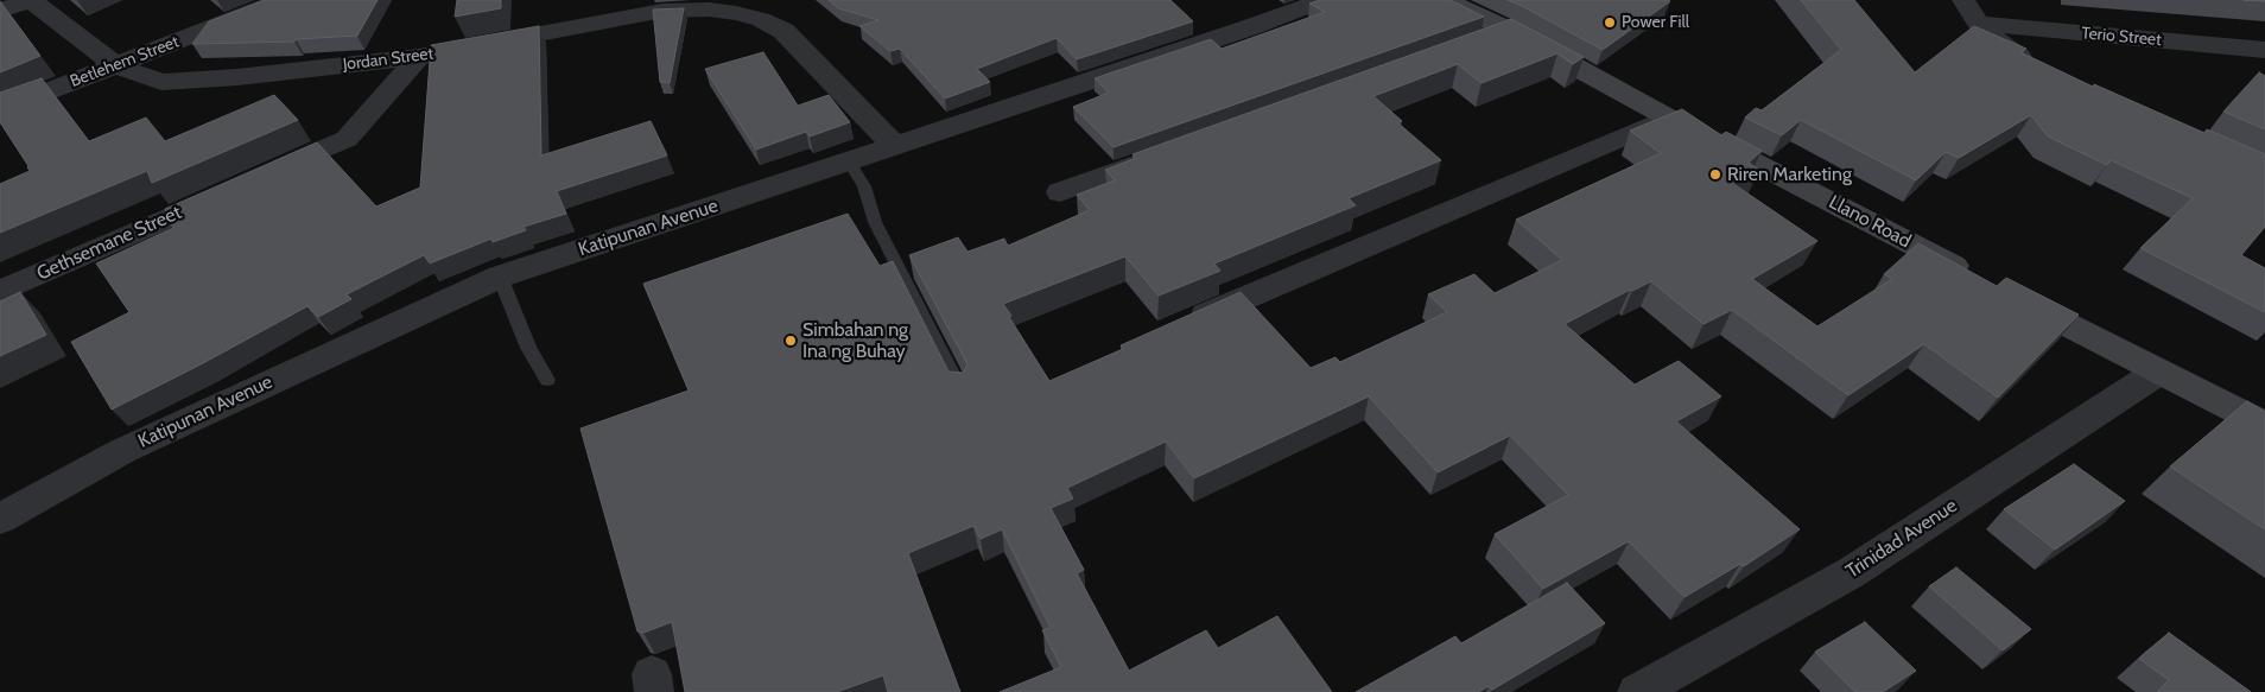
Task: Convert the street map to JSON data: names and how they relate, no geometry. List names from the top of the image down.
{
  "streets": {
    "main road": ["Llano Road"],
    "street": [
      "Terio Street",
      "Jordan Street",
      "Betlehem Street",
      "Katipunan Avenue",
      "Gethsemane Street",
      "Trinidad Avenue"
    ]
  },
  "crossings": [
    ["Jordan Street", "Betlehem Street"],
    ["Jordan Street", "Katipunan Avenue"]
  ],
  "places": ["Power Fill", "Riren Marketing", "Simbahan ng Ina ng Buhay"]
}
